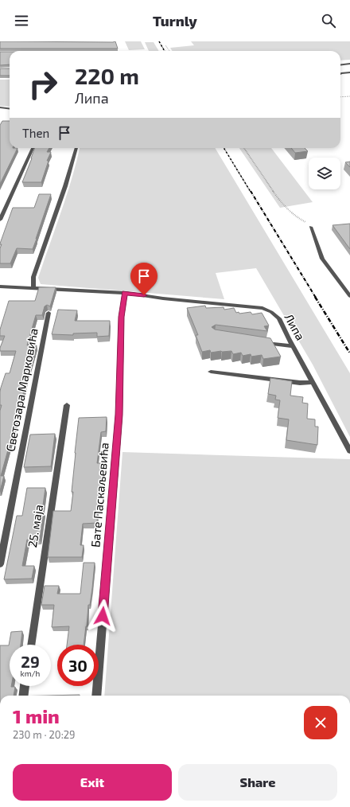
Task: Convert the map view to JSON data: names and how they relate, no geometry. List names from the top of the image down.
{
  "streets": {
    "street": [
      "Липа",
      "Светозара Марковића",
      "Бате Паскаљевића",
      "25. маја"
    ]
  },
  "crossings": [
    ["Липа", "Бате Паскаљевића"]
  ],
  "page": {
    "header": "Turnly",
    "turn": ["220 m", "Липа"],
    "then": "Then",
    "speed": "29 km/h",
    "limit": "30",
    "heading": ["1 min", "230 m · 20:29"],
    "buttons": ["Exit", "Share"]
  }
}
